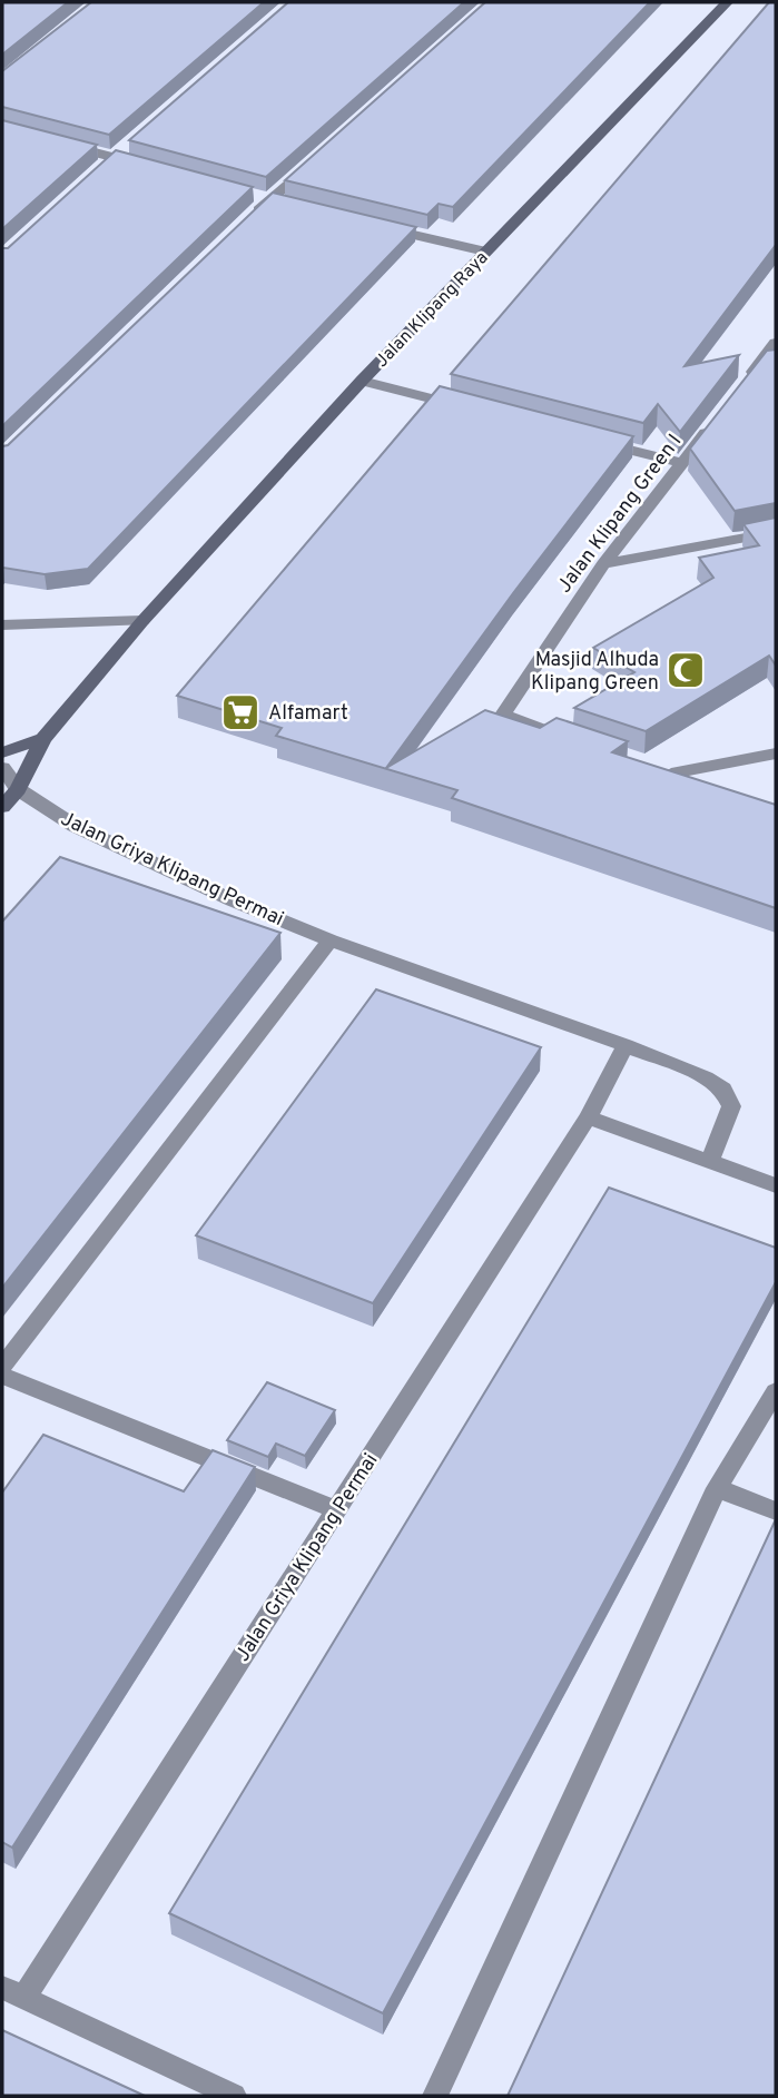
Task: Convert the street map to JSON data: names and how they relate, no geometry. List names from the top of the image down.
{
  "streets": {
    "main road": ["Jalan Klipang Raya"],
    "street": ["Jalan Klipang Green I", "Jalan Griya Klipang Permai"]
  },
  "crossings": [
    ["Jalan Klipang Raya", "Jalan Griya Klipang Permai"]
  ],
  "places": {
    "mosque": ["Masjid Alhuda Klipang Green"],
    "supermarket": ["Alfamart"]
  }
}
